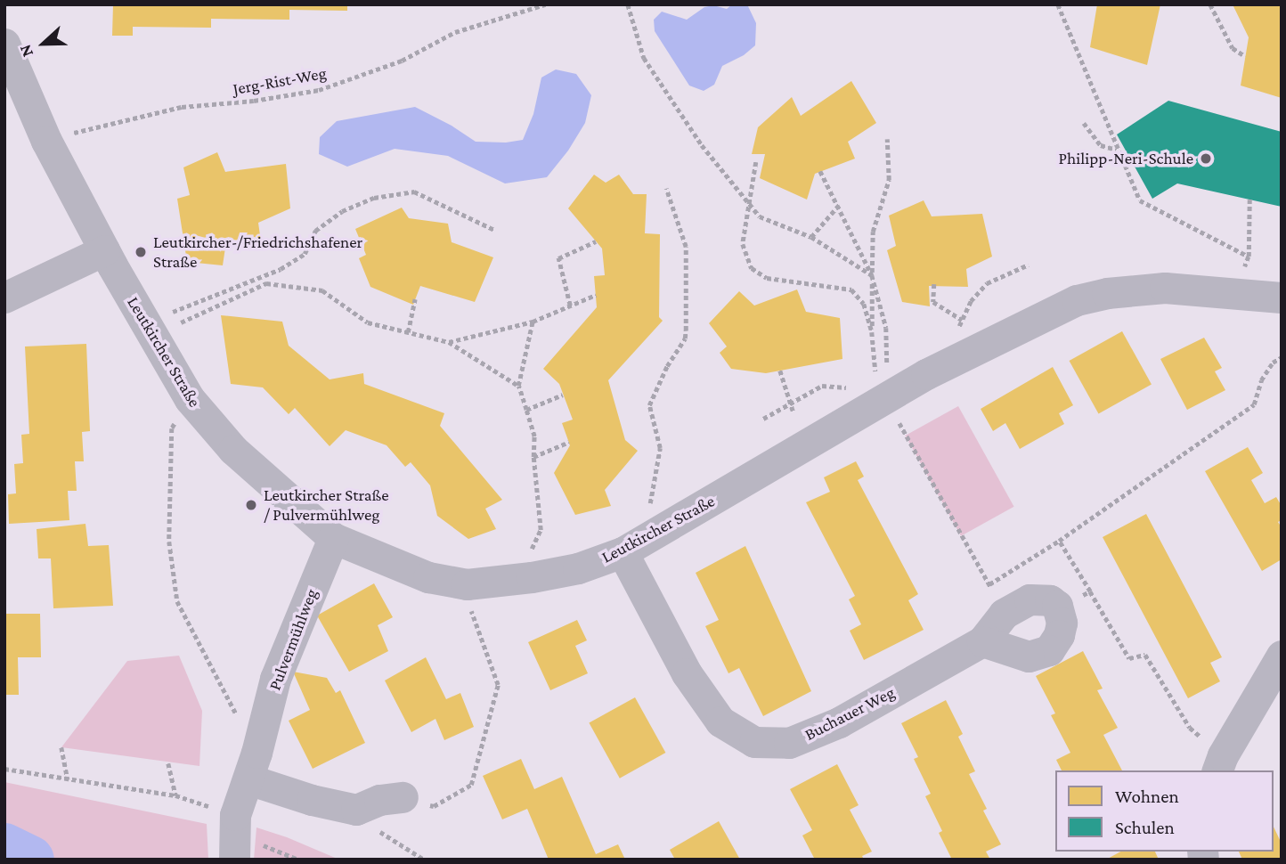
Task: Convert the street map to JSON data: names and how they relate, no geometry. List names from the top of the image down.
{
  "streets": {
    "street": ["Leutkircher Straße", "Pulvermühlweg", "Buchauer Weg"],
    "path": ["Jerg-Rist-Weg"]
  },
  "crossings": [
    ["Jerg-Rist-Weg", "Leutkircher Straße"],
    ["Leutkircher Straße", "Pulvermühlweg"],
    ["Leutkircher Straße", "Buchauer Weg"]
  ],
  "places": ["Philipp-Neri-Schule", "Leutkircher-/Friedrichshafener Straße", "Leutkircher Straße / Pulvermühlweg"],
  "legend": ["Wohnen", "Schulen"],
  "north": "left"
}
